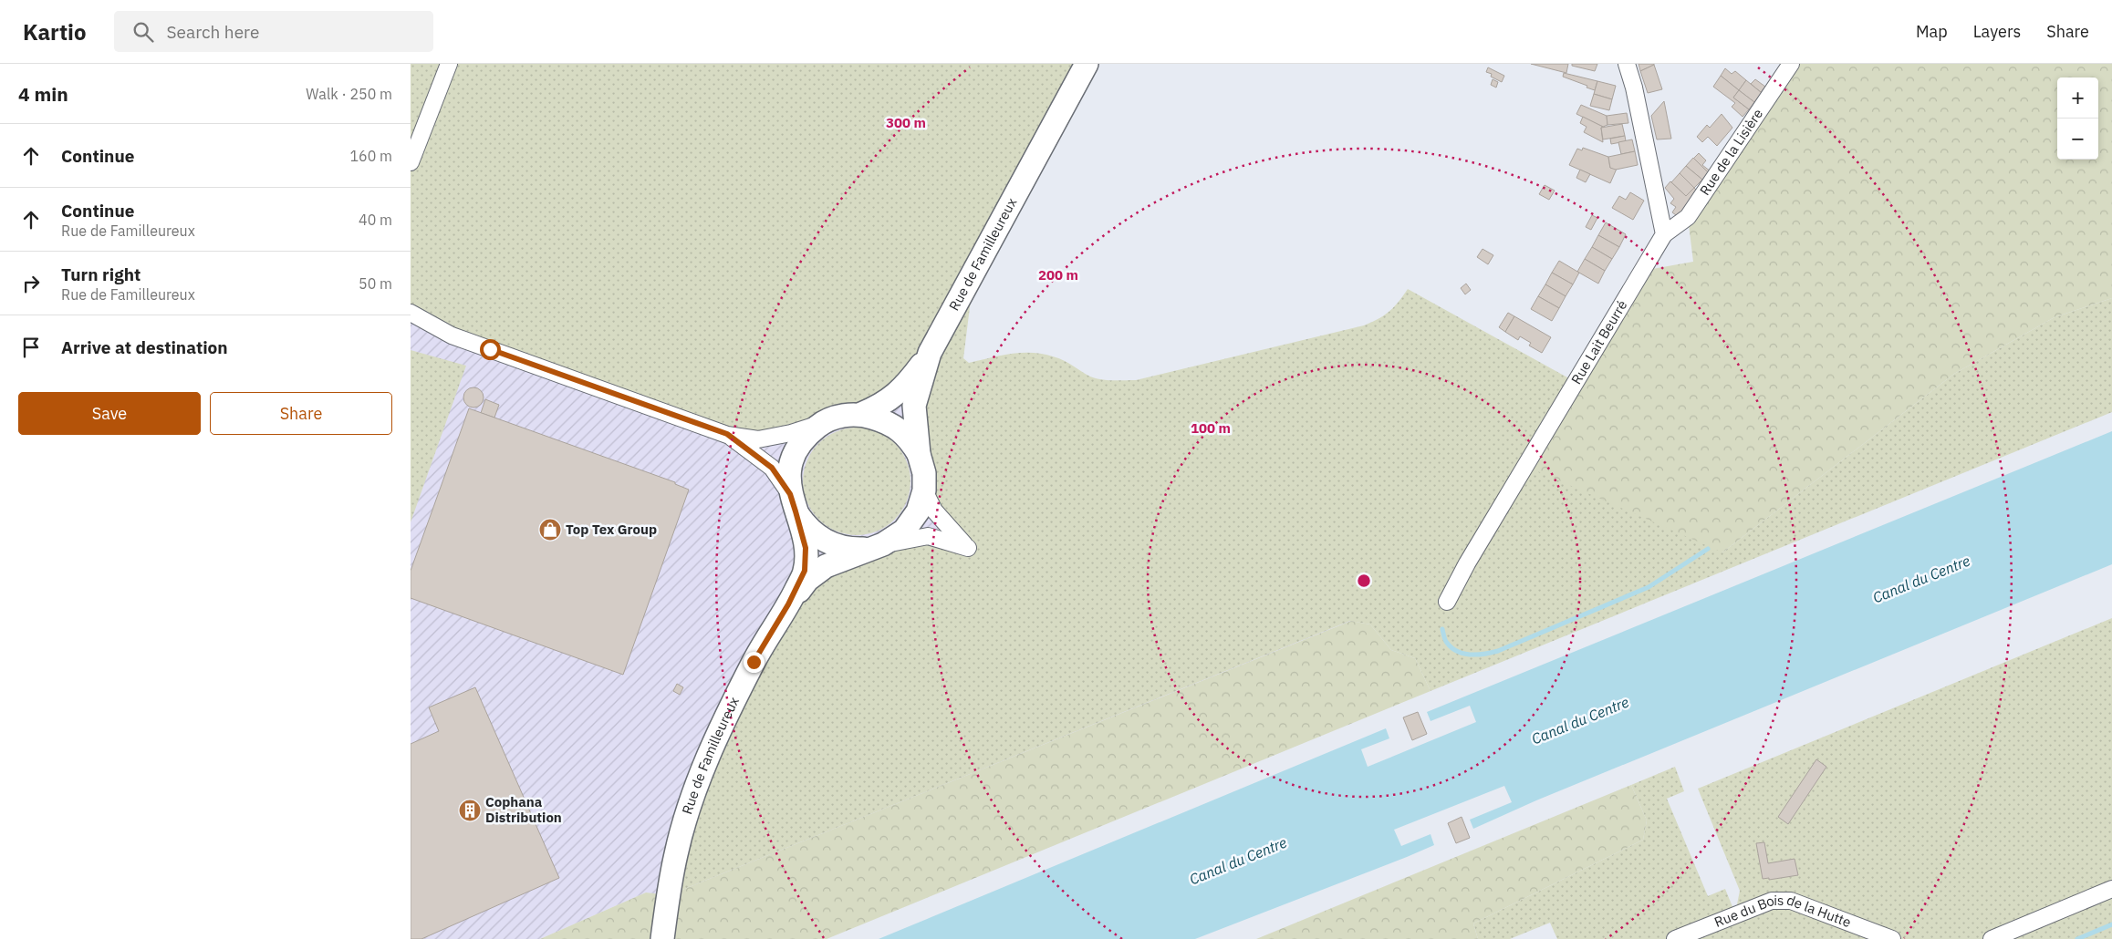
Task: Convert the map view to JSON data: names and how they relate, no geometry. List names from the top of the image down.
{
  "streets": {
    "street": [
      "Rue de la Lisière",
      "Rue de Familleureux",
      "Rue Lait Beurré",
      "Rue du Bois de la Hutte"
    ]
  },
  "crossings": [
    ["Rue de la Lisière", "Rue Lait Beurré"]
  ],
  "water": ["Canal du Centre"],
  "places": {
    "shop": ["Top Tex Group"],
    "building": ["Cophana Distribution"]
  },
  "page": {
    "header": "Kartio",
    "search": "Search here",
    "nav": ["Map", "Layers", "Share"],
    "heading": ["4 min", "Walk · 250 m"],
    "map_buttons": ["+", "−"],
    "list": [
      ["Continue", "160 m"],
      ["Continue", "Rue de Familleureux", "40 m"],
      ["Turn right", "Rue de Familleureux", "50 m"],
      "Arrive at destination"
    ],
    "buttons": ["Save", "Share"]
  },
  "rings": ["300 m", "200 m", "100 m"]
}
